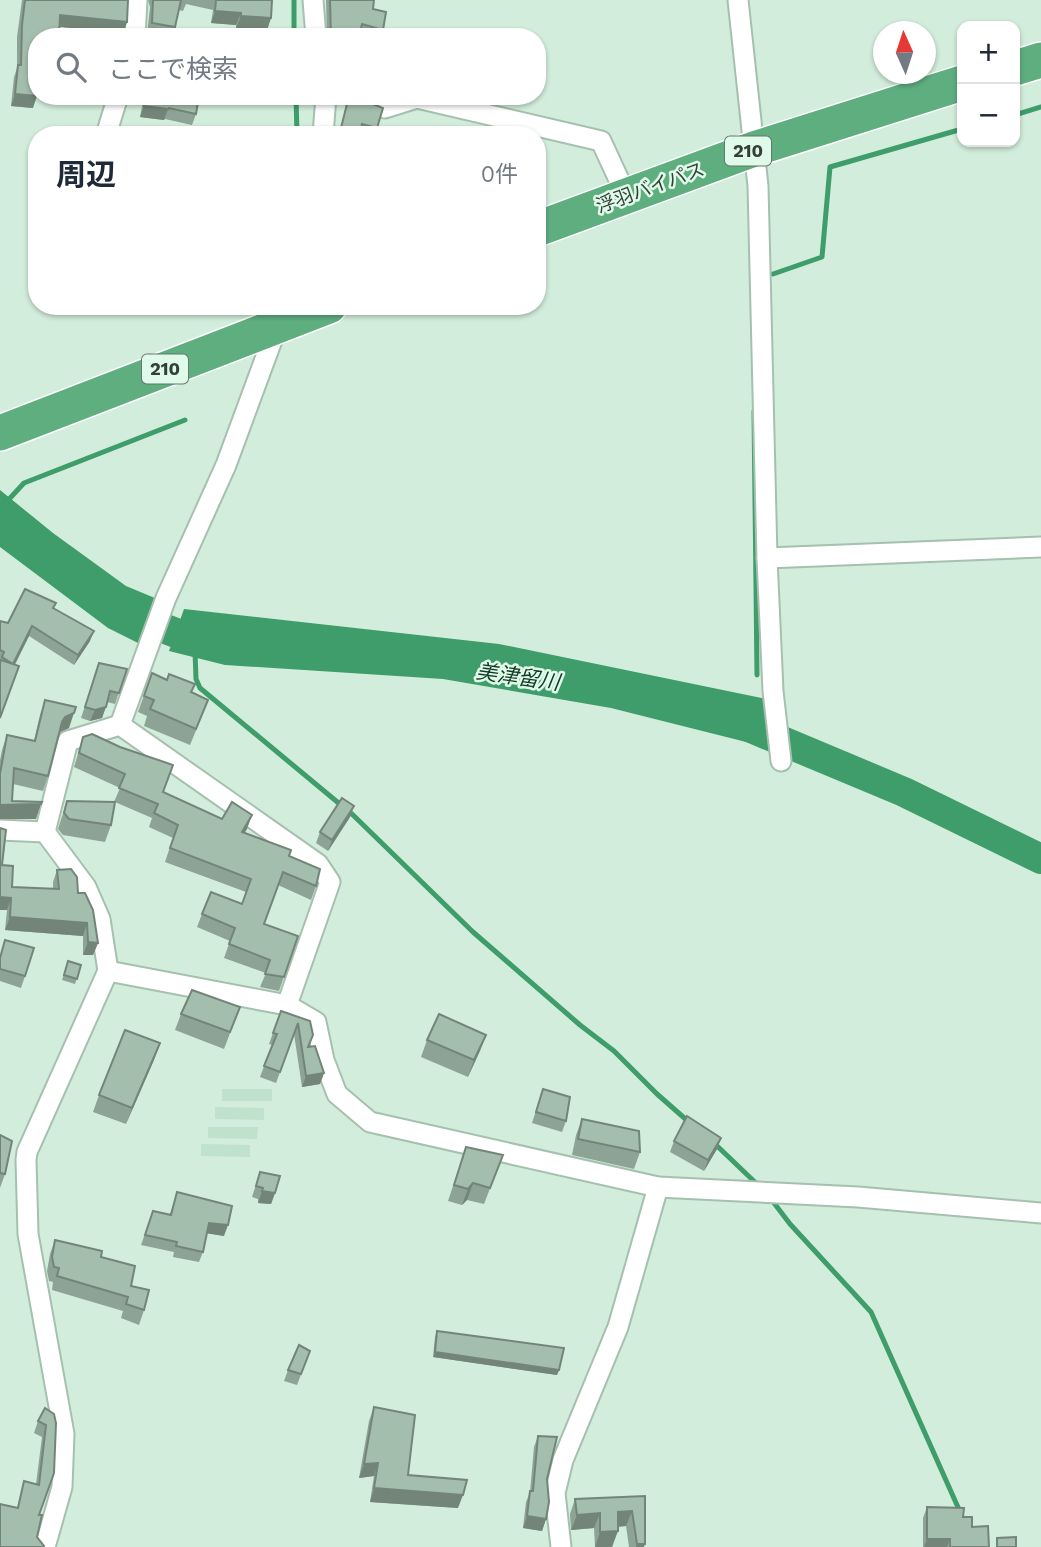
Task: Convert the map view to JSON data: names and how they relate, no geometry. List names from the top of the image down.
{
  "streets": {
    "highway": ["210", "浮羽バイパス"]
  },
  "water": ["美津留川"],
  "north": "top",
  "page": {
    "map_buttons": ["+", "−"],
    "search": "ここで検索",
    "heading": ["周辺", "0件"]
  }
}
